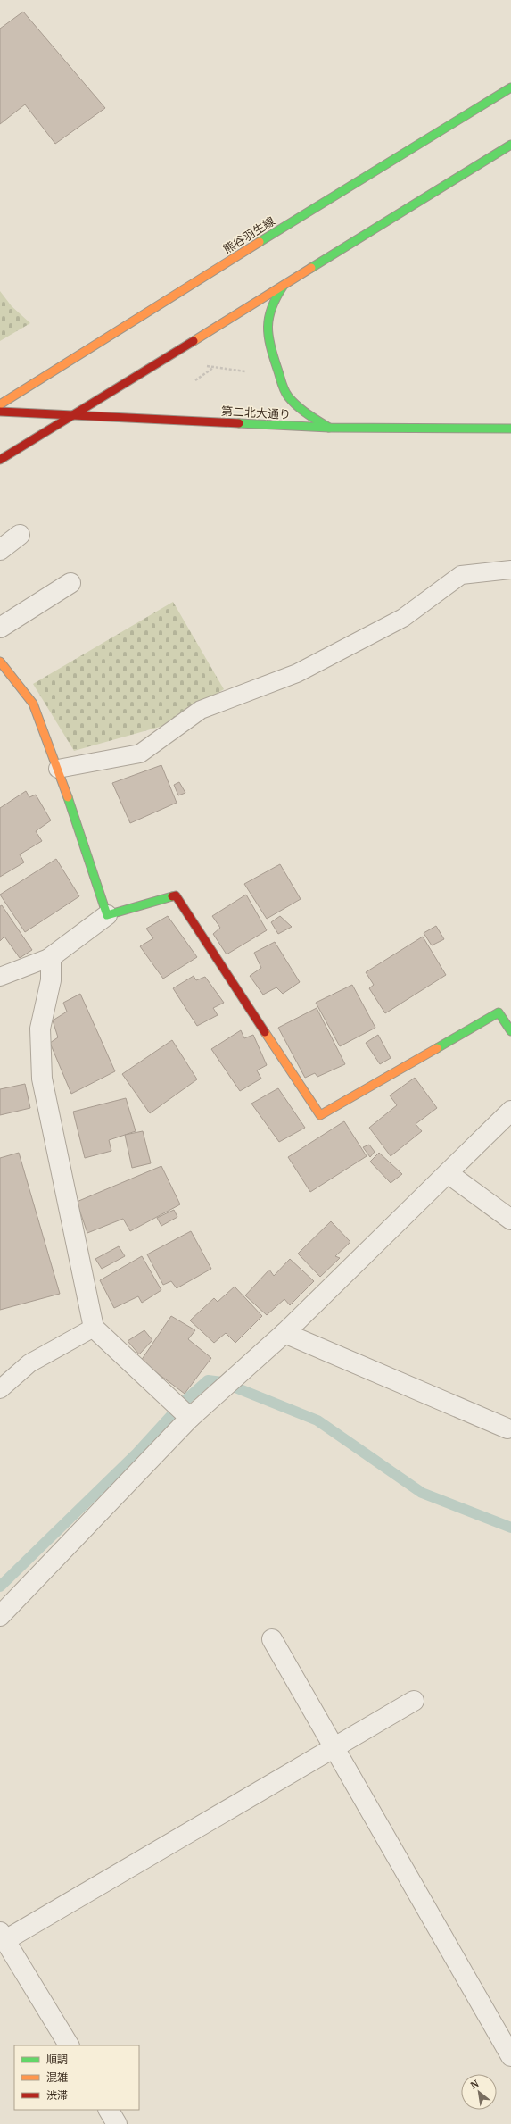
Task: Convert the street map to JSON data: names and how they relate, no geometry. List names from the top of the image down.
{
  "streets": {
    "street": ["熊谷羽生線", "第二北大通り"]
  },
  "legend": ["順調", "混雑", "渋滞"],
  "north": "top left"
}
